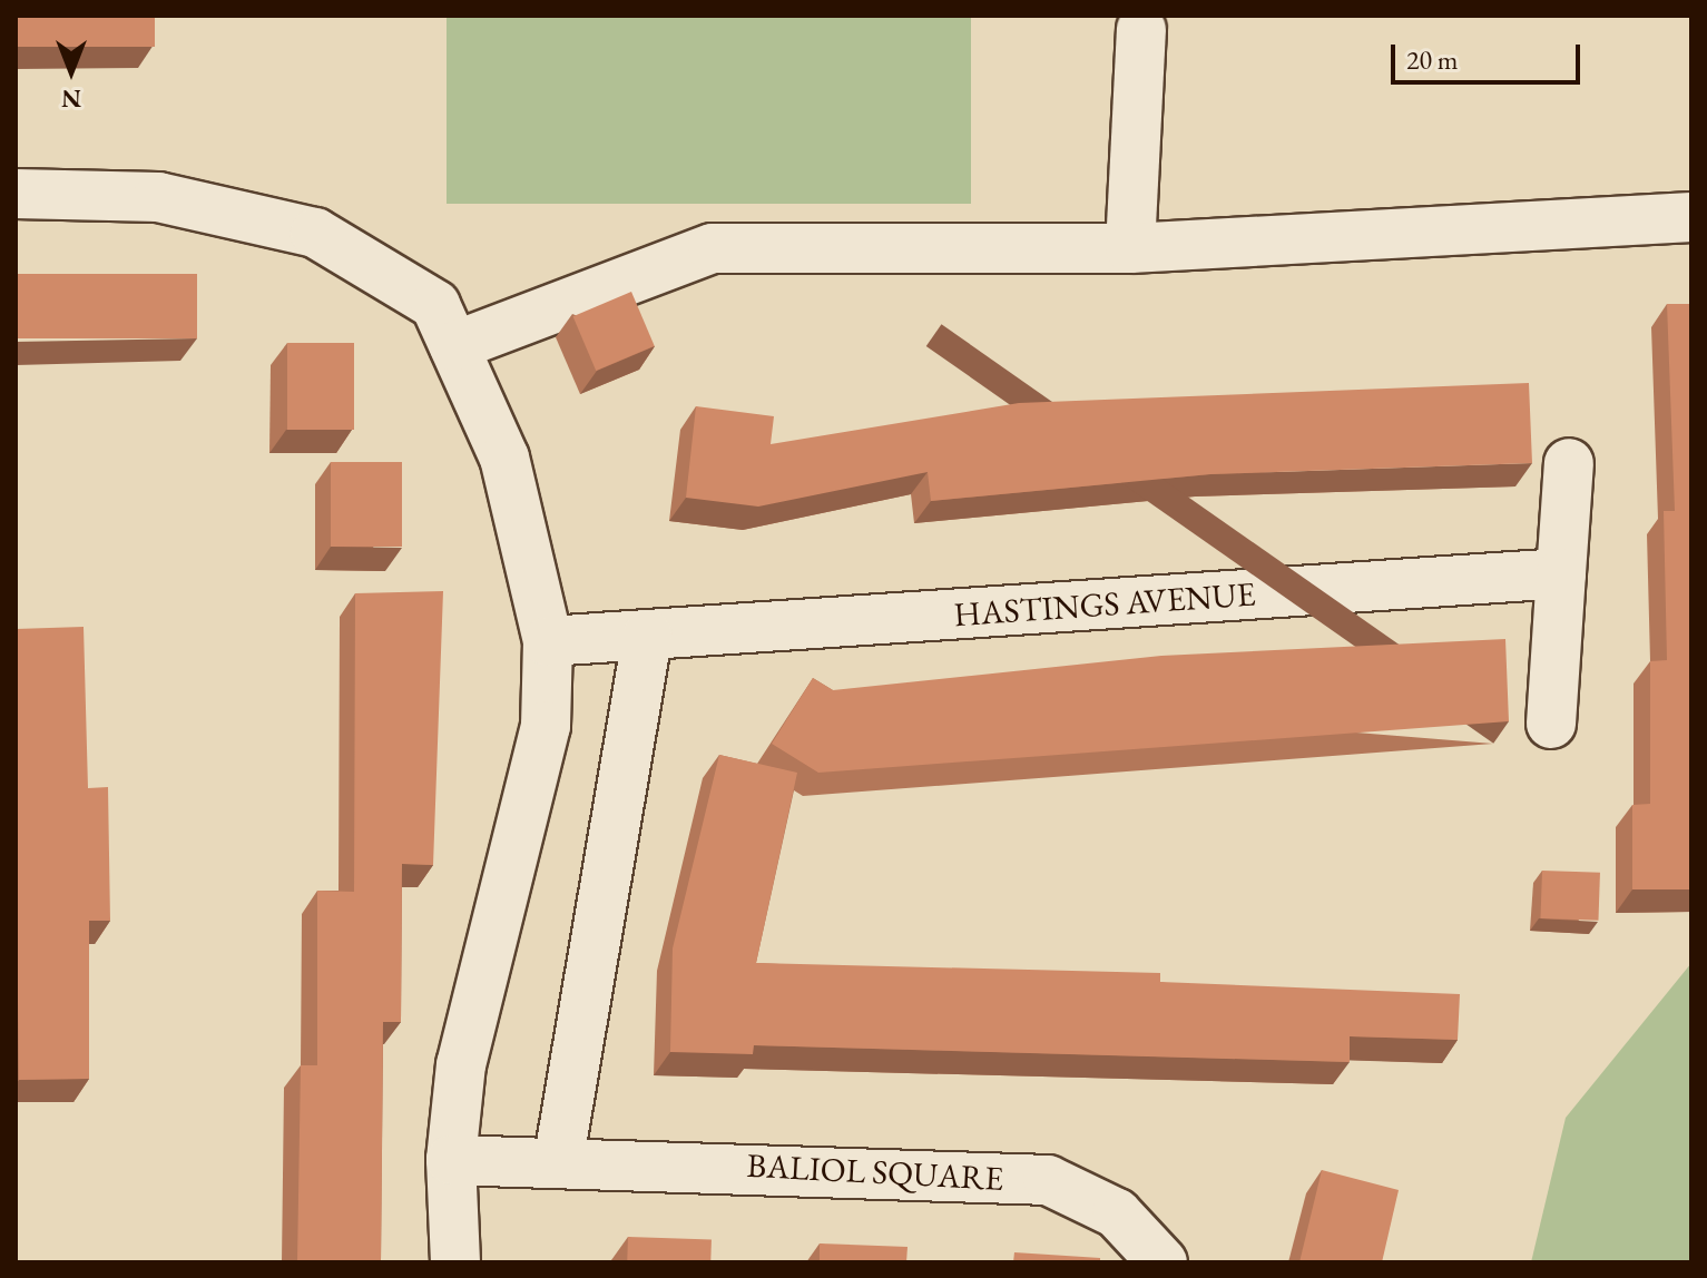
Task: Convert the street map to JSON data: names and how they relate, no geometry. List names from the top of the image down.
{
  "streets": {
    "street": ["HASTINGS AVENUE", "BALIOL SQUARE"]
  },
  "scale_bar": "20 m",
  "north": "bottom"
}
